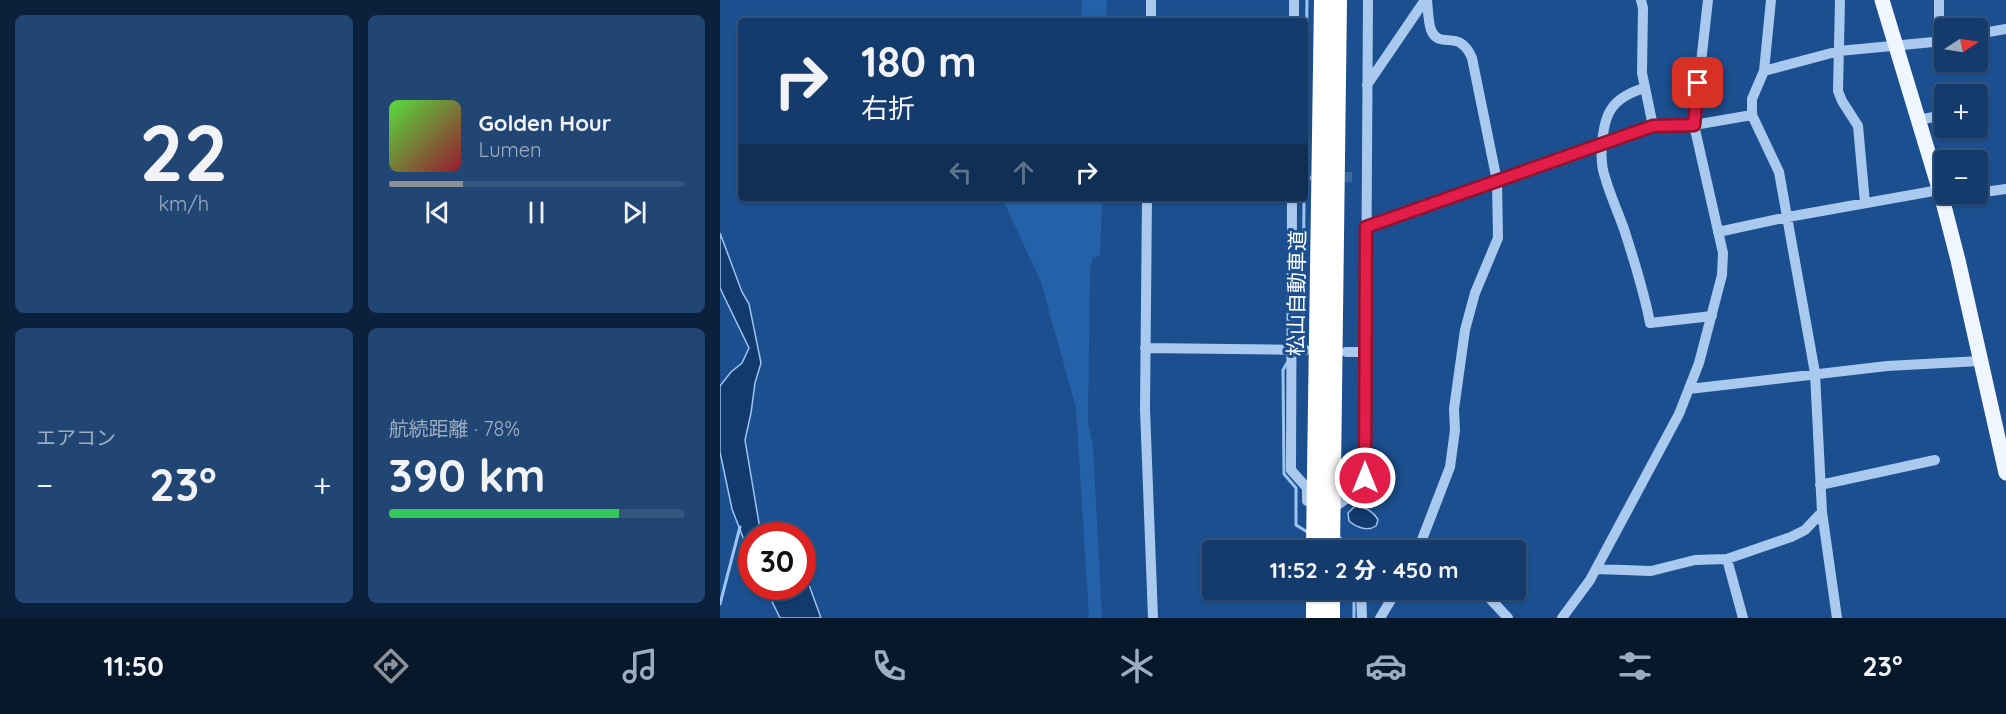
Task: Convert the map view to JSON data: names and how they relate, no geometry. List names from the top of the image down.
{
  "streets": {
    "highway": ["松山自動車道"]
  },
  "north": "right",
  "page": {
    "tile": [
      ["22", "km/h"],
      "エアコン",
      ["航続距離 · 78%", "390 km"]
    ],
    "map_buttons": ["+", "−"],
    "turn": ["180 m", "右折"],
    "song": ["Golden Hour", "Lumen"],
    "heat": ["−", "23°", "+"],
    "limit": "30",
    "trip": "11:52 · 2 分 · 450 m",
    "tabs": ["11:50", "23°"]
  }
}
